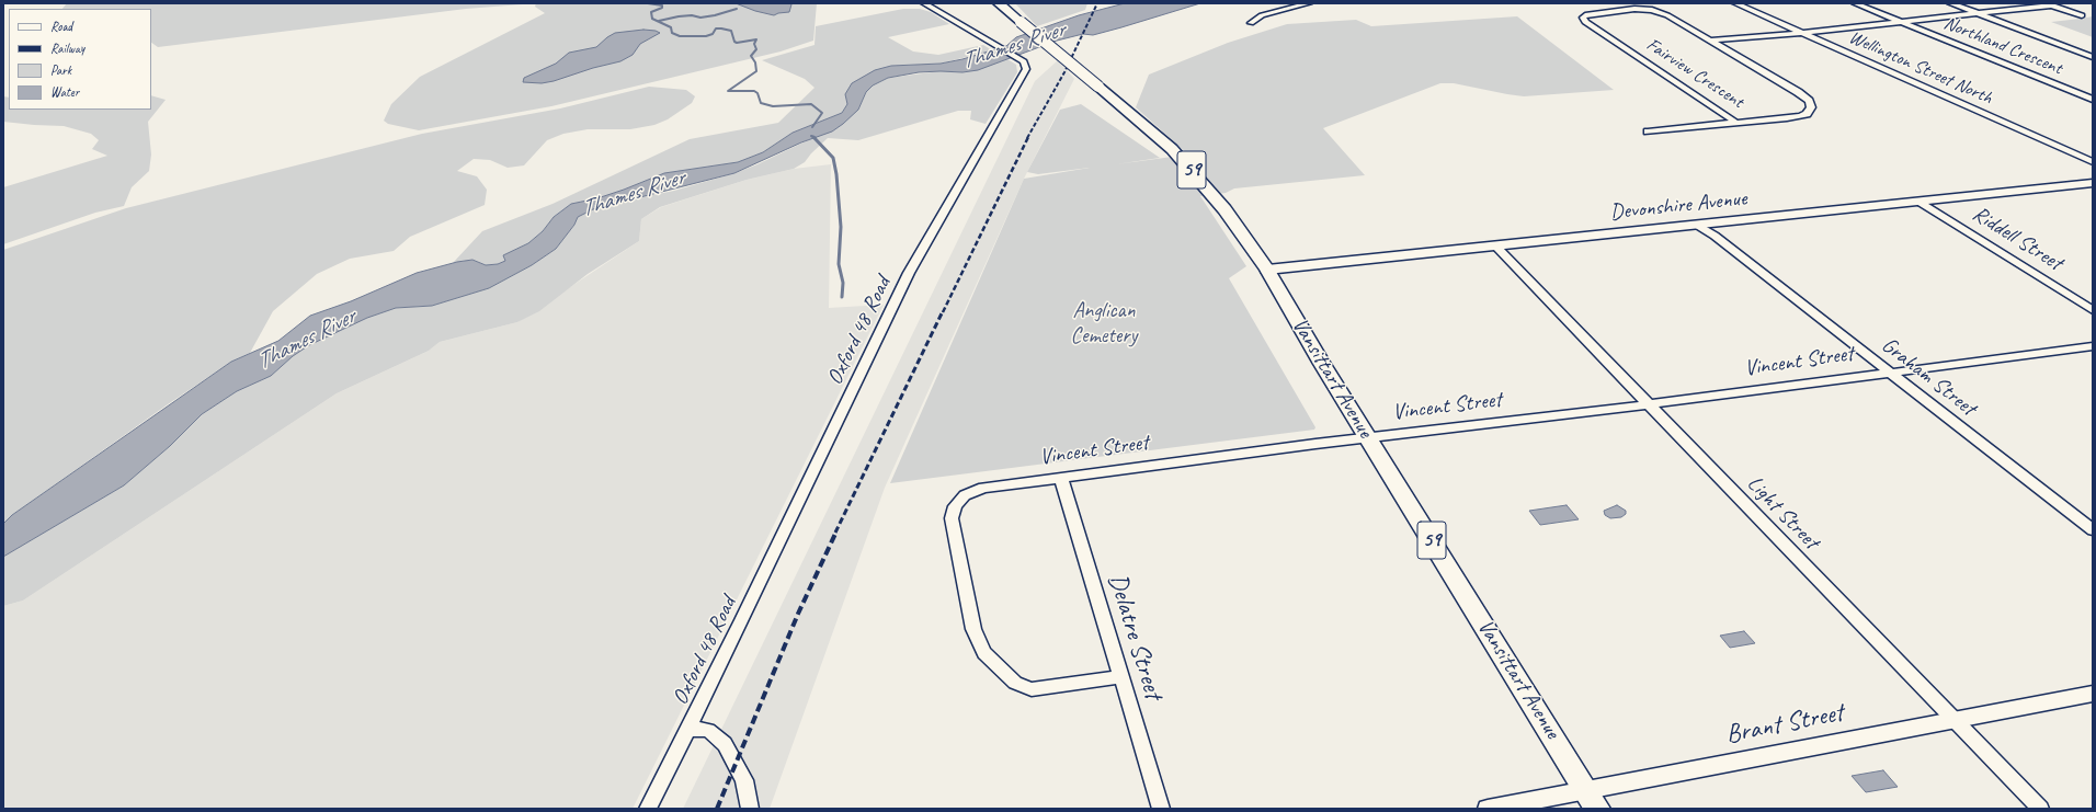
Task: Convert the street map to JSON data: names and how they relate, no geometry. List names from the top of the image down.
{
  "streets": {
    "main road": ["59", "Devonshire Avenue", "Vansittart Avenue"],
    "street": [
      "Northland Crescent",
      "Wellington Street North",
      "Fairview Crescent",
      "Riddell Street",
      "Oxford 48 Road",
      "Vincent Street",
      "Graham Street",
      "Light Street",
      "Delatre Street",
      "Brant Street"
    ]
  },
  "crossings": [
    ["Devonshire Avenue", "Riddell Street"],
    ["Devonshire Avenue", "Graham Street"],
    ["Devonshire Avenue", "Vansittart Avenue"],
    ["Devonshire Avenue", "Light Street"],
    ["Vincent Street", "Graham Street"],
    ["Vincent Street", "Vansittart Avenue"],
    ["Vincent Street", "Light Street"],
    ["Vincent Street", "Delatre Street"],
    ["Vansittart Avenue", "Brant Street"],
    ["Light Street", "Brant Street"]
  ],
  "water": ["Thames River"],
  "parks": ["Anglican Cemetery"],
  "legend": [
    "Road",
    "Railway",
    "Park",
    "Water"
  ]
}
